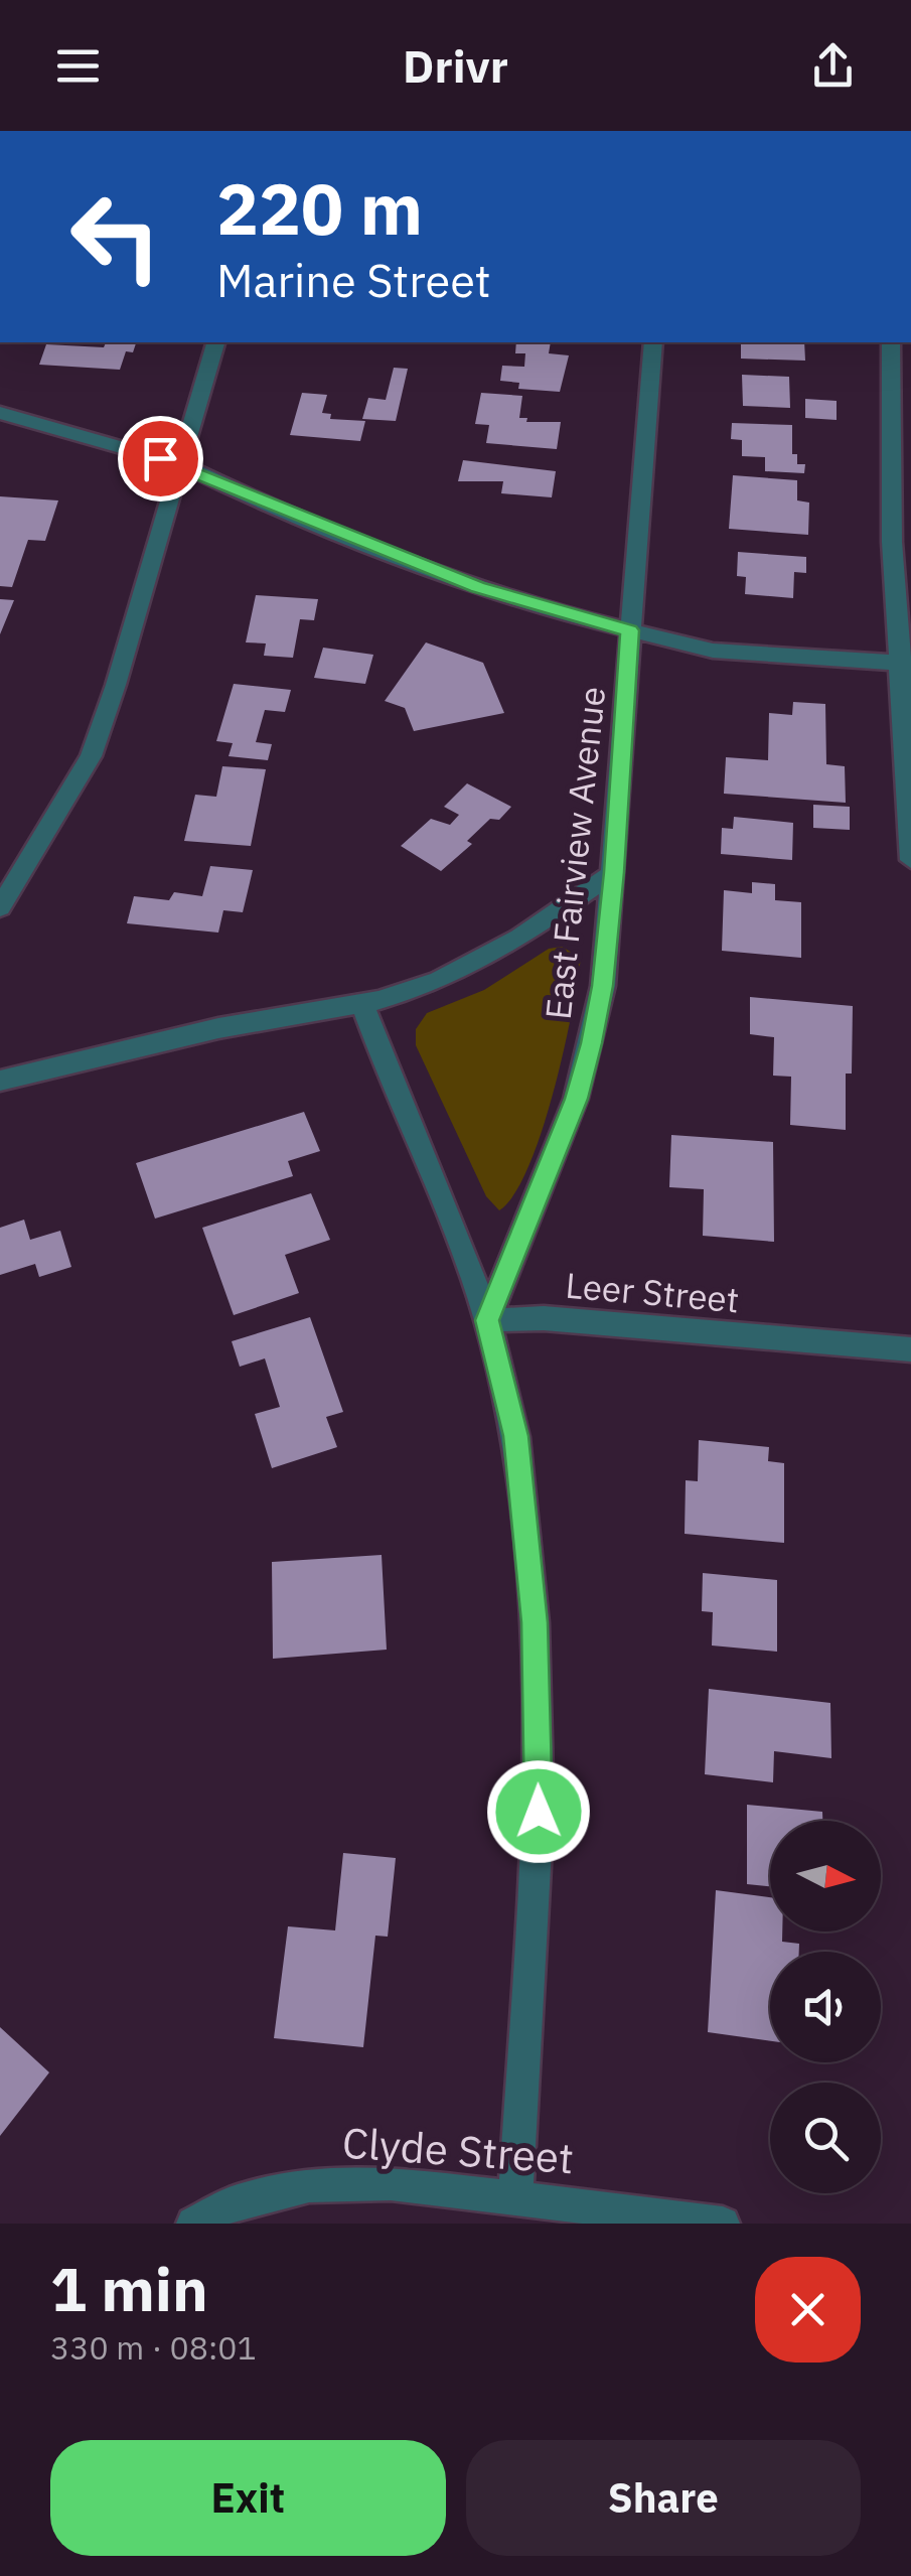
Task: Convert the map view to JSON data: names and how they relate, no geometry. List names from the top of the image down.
{
  "streets": {
    "street": ["East Fairview Avenue", "Leer Street", "Clyde Street"]
  },
  "crossings": [
    ["East Fairview Avenue", "Leer Street"]
  ],
  "north": "right",
  "page": {
    "header": "Drivr",
    "turn": ["220 m", "Marine Street"],
    "heading": ["1 min", "330 m · 08:01"],
    "buttons": ["Exit", "Share"]
  }
}
